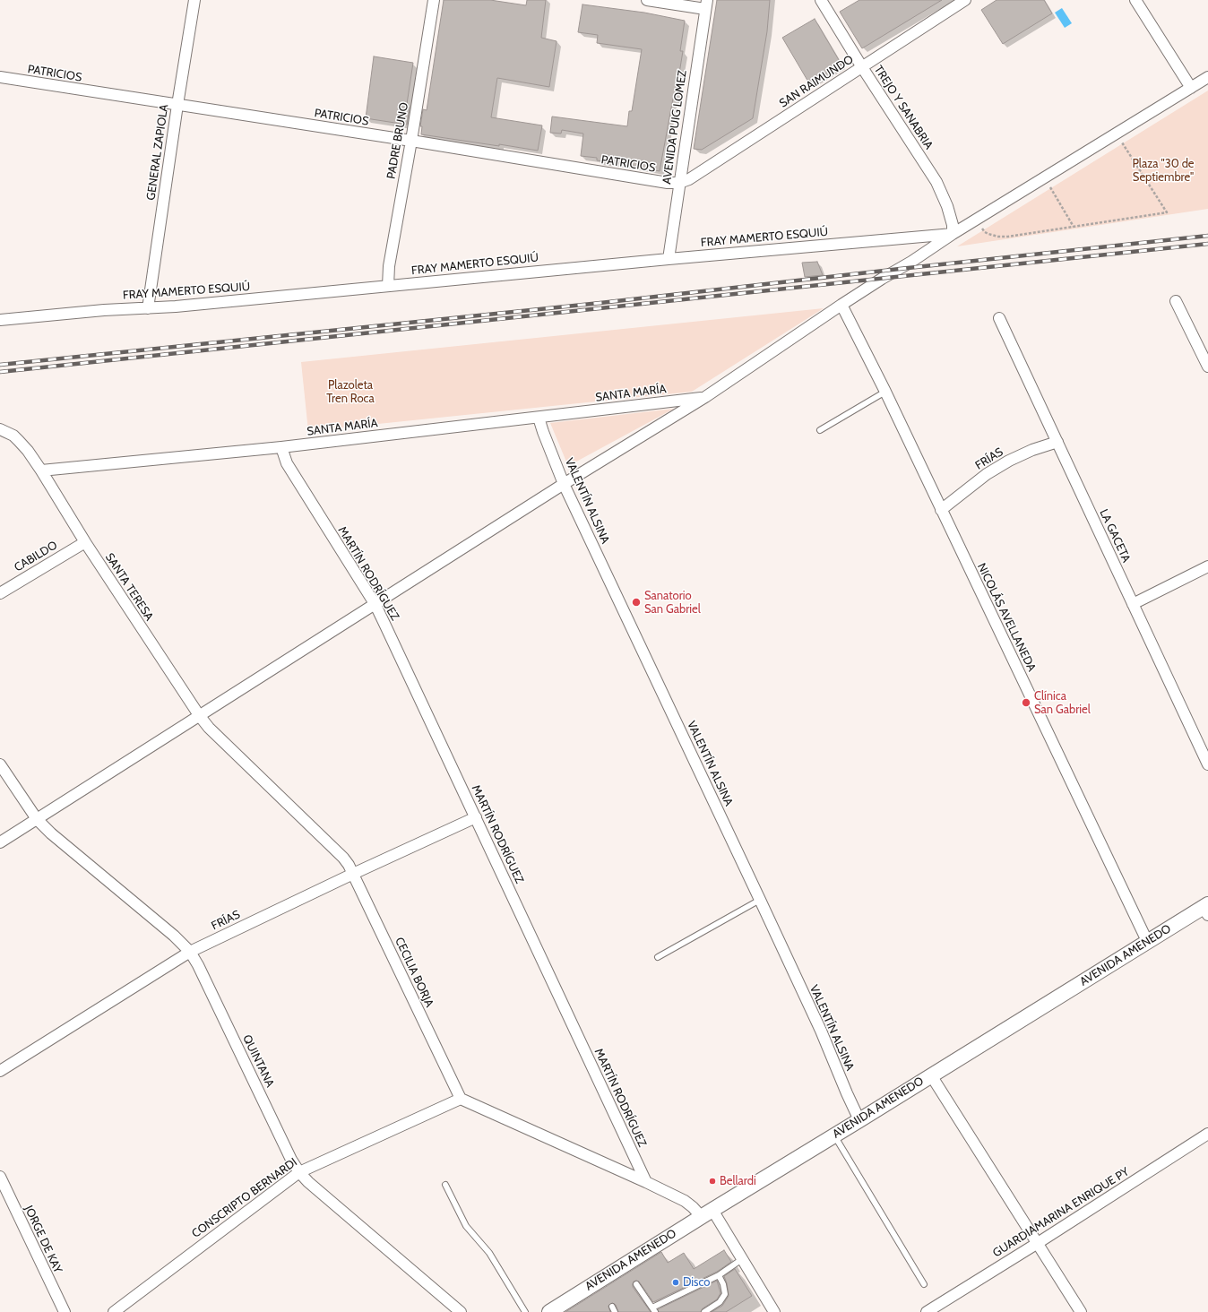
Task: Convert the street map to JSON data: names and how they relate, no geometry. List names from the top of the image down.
{
  "streets": {
    "street": [
      "PATRICIOS",
      "SAN RAIMUNDO",
      "TREJO Y SANABRIA",
      "AVENIDA PUIG LOMEZ",
      "PADRE BRUNO",
      "GENERAL ZAPIOLA",
      "FRAY MAMERTO ESQUIÚ",
      "SANTA MARÍA",
      "FRÍAS",
      "VALENTÍN ALSINA",
      "LA GACETA",
      "CABILDO",
      "MARTÍN RODRÍGUEZ",
      "SANTA TERESA",
      "NICOLÁS AVELLANEDA",
      "AVENIDA AMENEDO",
      "CECILIA BORJA",
      "QUINTANA",
      "CONSCRIPTO BERNARDI",
      "GUARDIAMARINA ENRIQUE PY",
      "JORGE DE KAY"
    ]
  },
  "crossings": [
    ["PATRICIOS", "SAN RAIMUNDO"],
    ["PATRICIOS", "AVENIDA PUIG LOMEZ"],
    ["PATRICIOS", "PADRE BRUNO"],
    ["PATRICIOS", "GENERAL ZAPIOLA"],
    ["SAN RAIMUNDO", "TREJO Y SANABRIA"],
    ["SAN RAIMUNDO", "AVENIDA PUIG LOMEZ"],
    ["TREJO Y SANABRIA", "FRAY MAMERTO ESQUIÚ"],
    ["AVENIDA PUIG LOMEZ", "FRAY MAMERTO ESQUIÚ"],
    ["PADRE BRUNO", "FRAY MAMERTO ESQUIÚ"],
    ["GENERAL ZAPIOLA", "FRAY MAMERTO ESQUIÚ"],
    ["SANTA MARÍA", "VALENTÍN ALSINA"],
    ["SANTA MARÍA", "MARTÍN RODRÍGUEZ"],
    ["SANTA MARÍA", "SANTA TERESA"],
    ["FRÍAS", "LA GACETA"],
    ["FRÍAS", "MARTÍN RODRÍGUEZ"],
    ["FRÍAS", "NICOLÁS AVELLANEDA"],
    ["FRÍAS", "CECILIA BORJA"],
    ["FRÍAS", "QUINTANA"],
    ["VALENTÍN ALSINA", "AVENIDA AMENEDO"],
    ["CABILDO", "SANTA TERESA"],
    ["SANTA TERESA", "CECILIA BORJA"],
    ["NICOLÁS AVELLANEDA", "AVENIDA AMENEDO"],
    ["CECILIA BORJA", "CONSCRIPTO BERNARDI"],
    ["QUINTANA", "CONSCRIPTO BERNARDI"]
  ],
  "parks": ["Plaza \"30 de Septiembre\"", "Plazoleta Tren Roca"],
  "places": [
    "Sanatorio San Gabriel",
    "Clínica San Gabriel",
    "Bellardi",
    "Disco"
  ]
}
